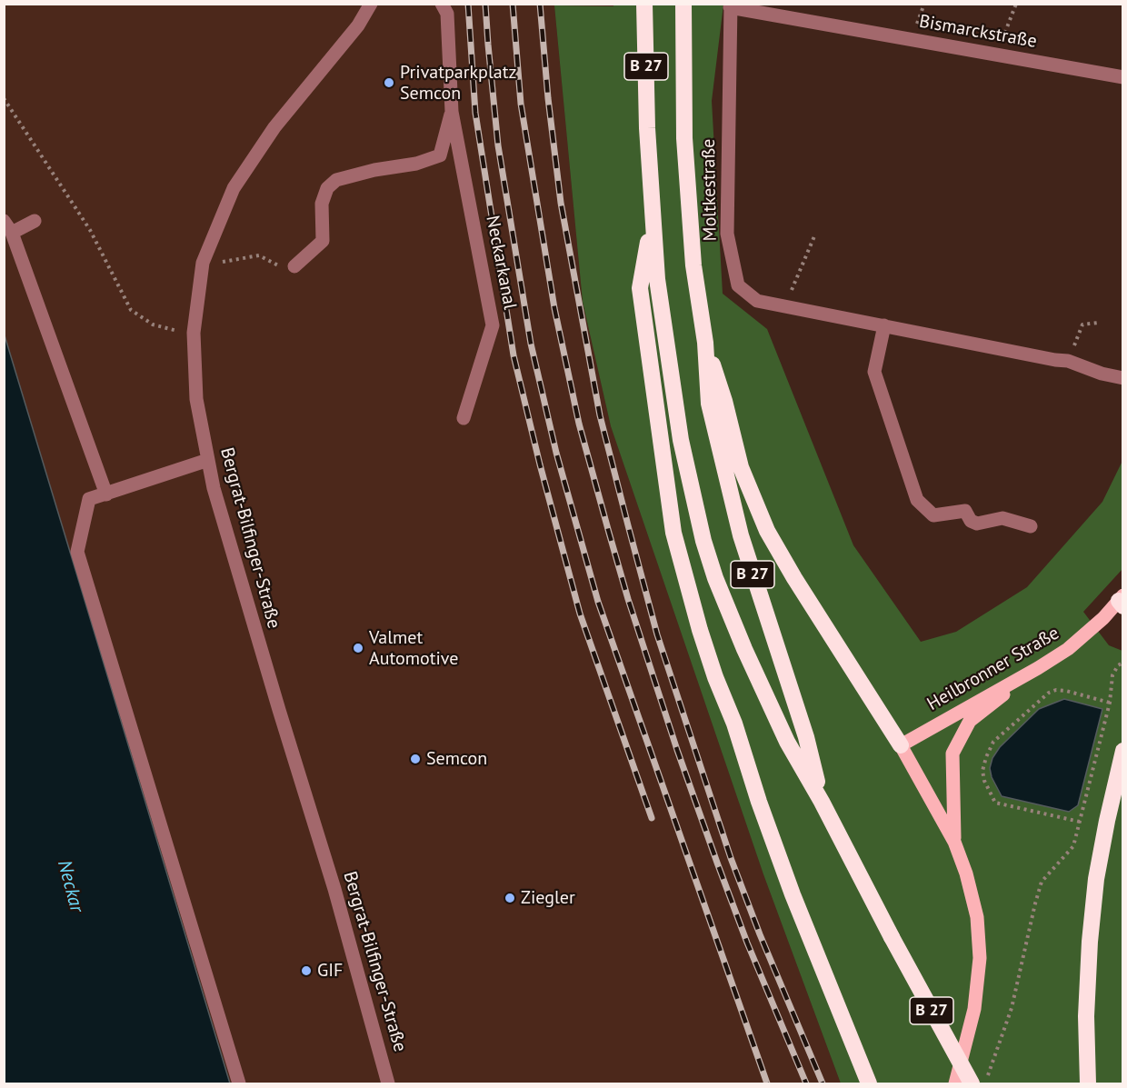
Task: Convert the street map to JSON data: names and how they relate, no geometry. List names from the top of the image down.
{
  "streets": {
    "highway": ["B 27"],
    "main road": ["Heilbronner Straße"],
    "street": [
      "Bismarckstraße",
      "Moltkestraße",
      "Neckarkanal",
      "Bergrat-Bilfinger-Straße"
    ]
  },
  "crossings": [
    ["Bismarckstraße", "Moltkestraße"]
  ],
  "water": ["Neckar"],
  "places": [
    "Privatparkplatz Semcon",
    "Valmet Automotive",
    "Semcon",
    "Ziegler",
    "GIF"
  ]
}
